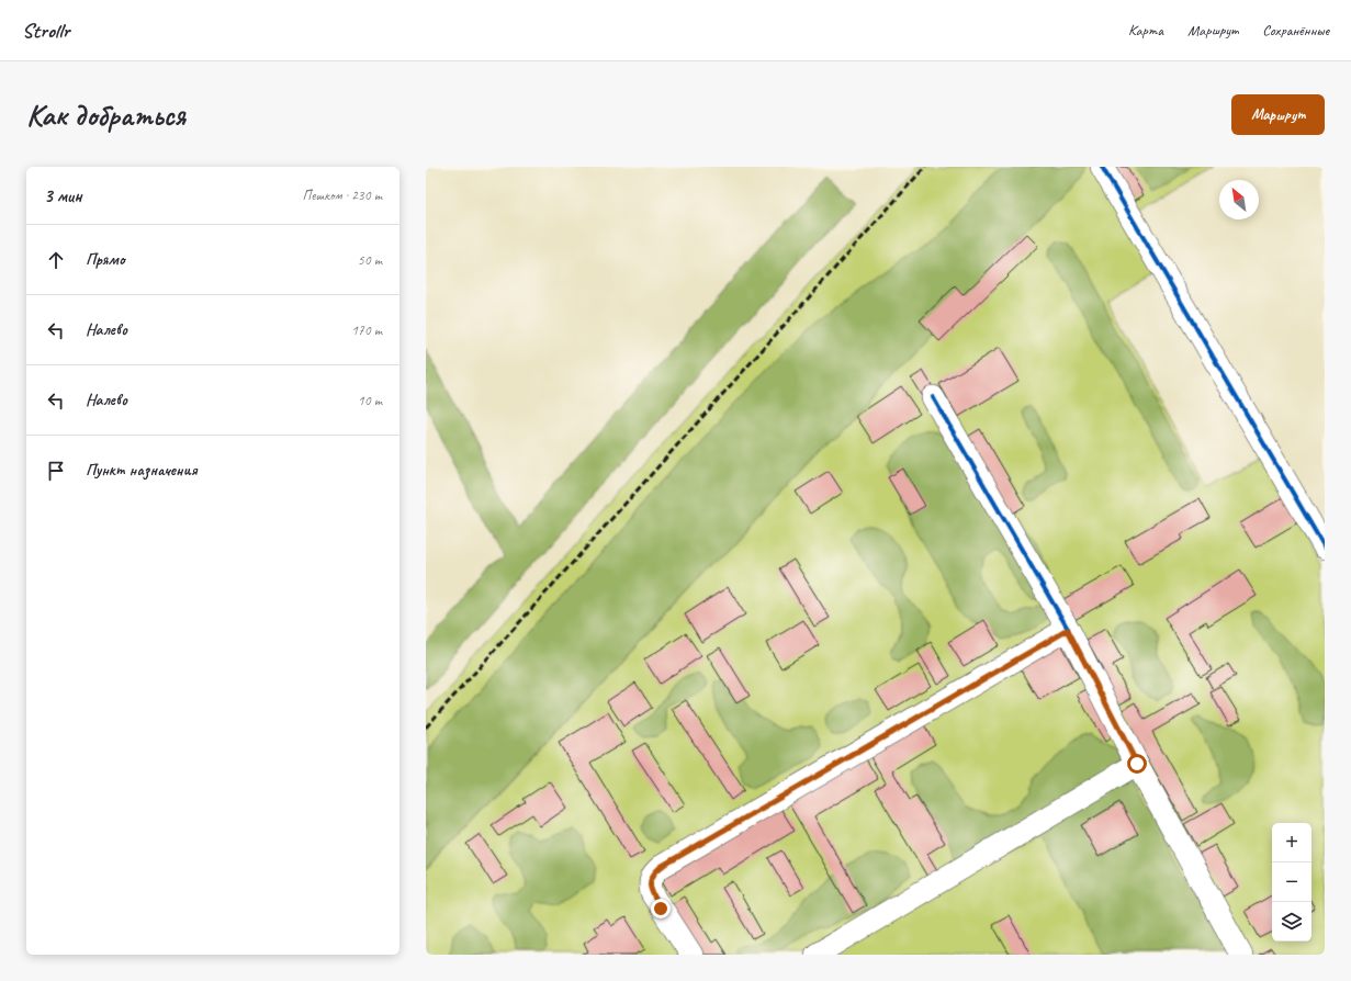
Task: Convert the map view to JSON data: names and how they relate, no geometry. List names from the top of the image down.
{
  "north": "top left",
  "page": {
    "header": "Strollr",
    "nav": ["Карта", "Маршрут", "Сохранённые"],
    "buttons": "Маршрут",
    "title": "Как добраться",
    "heading": ["3 мин", "Пешком · 230 m"],
    "list": [
      ["Прямо", "50 m"],
      ["Налево", "170 m"],
      ["Налево", "10 m"],
      "Пункт назначения"
    ],
    "map_buttons": ["+", "−"]
  }
}
